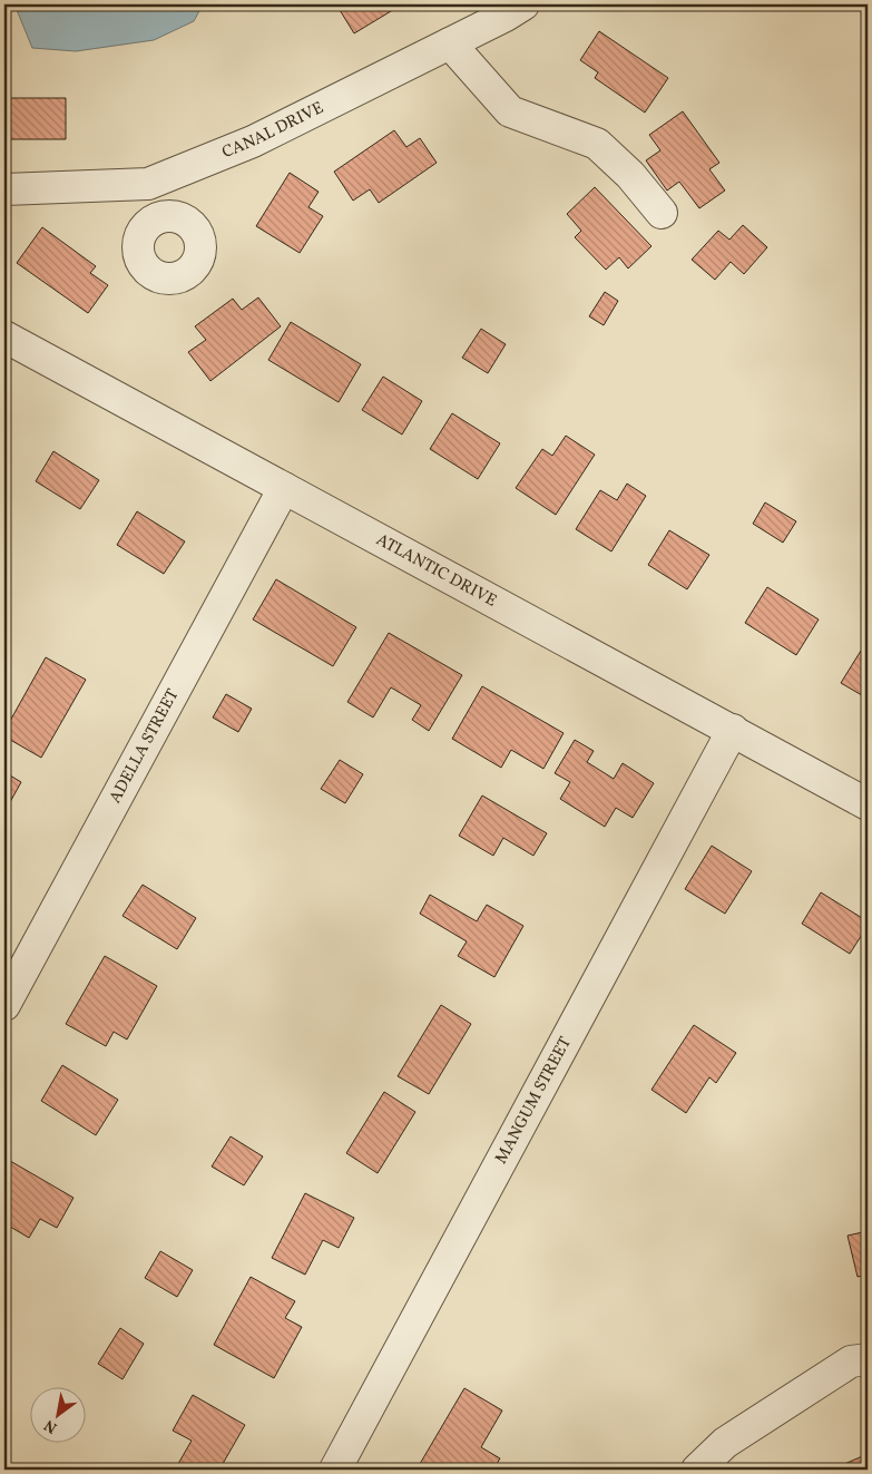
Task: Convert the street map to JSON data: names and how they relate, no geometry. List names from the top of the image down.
{
  "streets": {
    "street": [
      "CANAL DRIVE",
      "ATLANTIC DRIVE",
      "ADELLA STREET",
      "MANGUM STREET"
    ]
  },
  "crossings": [
    ["ATLANTIC DRIVE", "ADELLA STREET"],
    ["ATLANTIC DRIVE", "MANGUM STREET"]
  ],
  "north": "bottom left"
}
